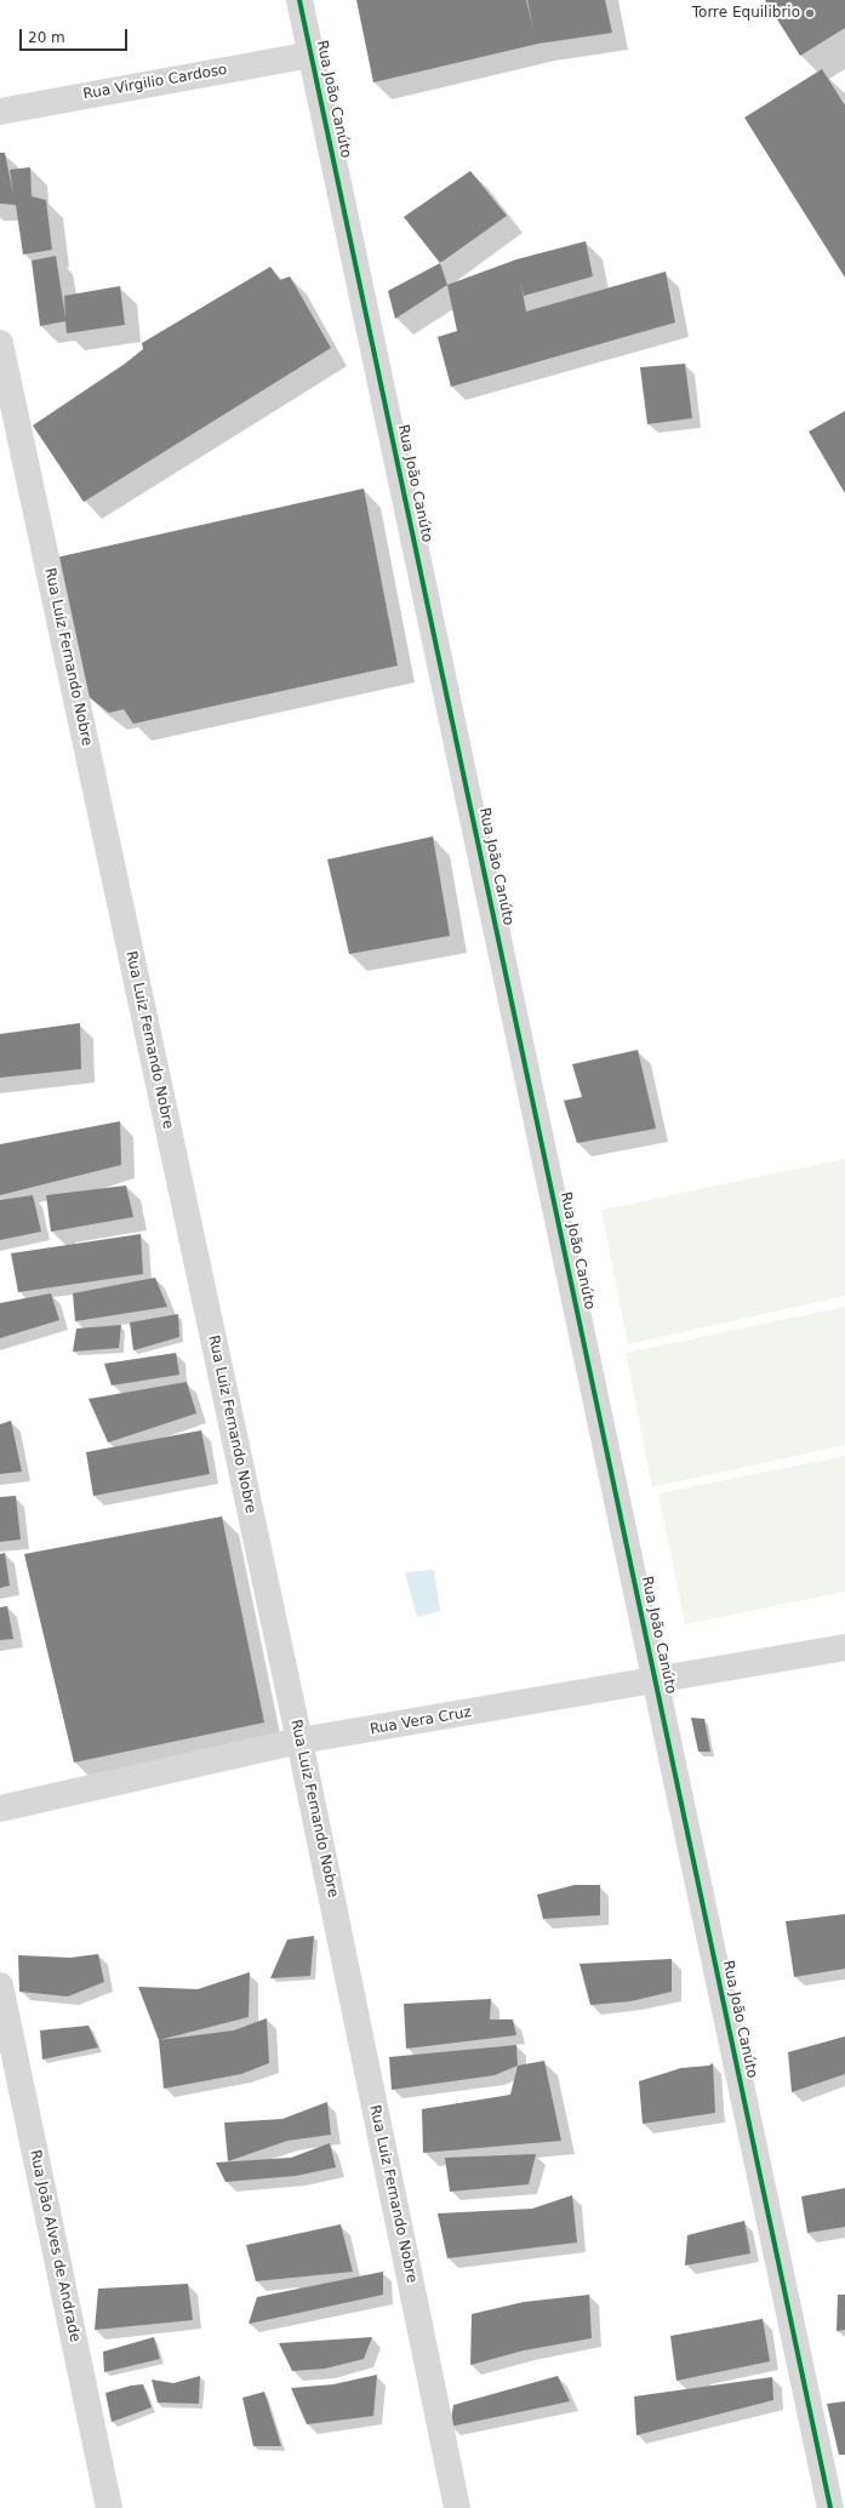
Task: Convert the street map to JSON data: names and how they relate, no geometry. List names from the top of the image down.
{
  "streets": {
    "street": [
      "Rua Virgilio Cardoso",
      "Rua João Canúto",
      "Rua Luiz Fernando Nobre",
      "Rua Vera Cruz",
      "Rua João Alves de Andrade"
    ]
  },
  "crossings": [
    ["Rua Virgilio Cardoso", "Rua João Canúto"],
    ["Rua João Canúto", "Rua Vera Cruz"],
    ["Rua Luiz Fernando Nobre", "Rua Vera Cruz"]
  ],
  "places": ["Torre Equilibrio"],
  "scale_bar": "20 m"
}
